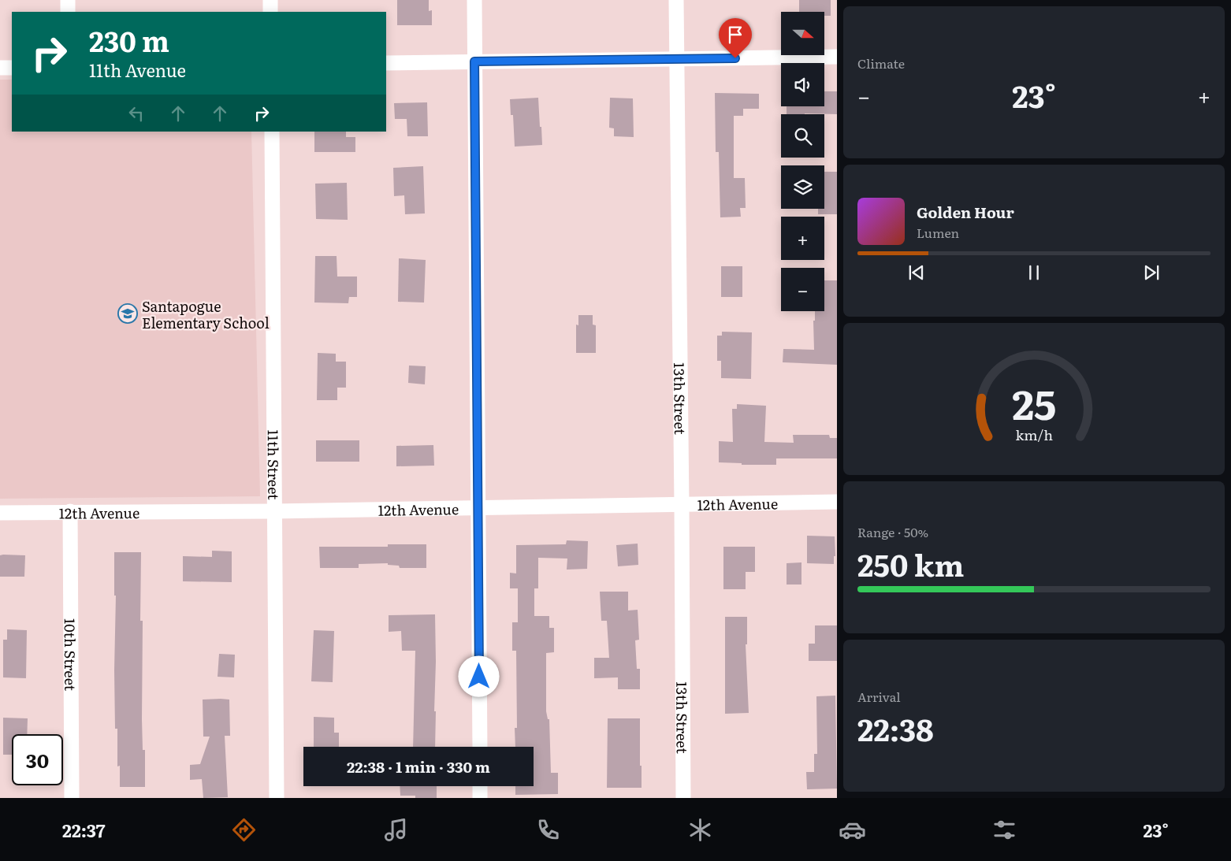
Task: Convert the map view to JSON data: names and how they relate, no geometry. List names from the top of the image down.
{
  "streets": {
    "street": [
      "13th Street",
      "11th Street",
      "12th Avenue",
      "10th Street"
    ]
  },
  "crossings": [
    ["13th Street", "12th Avenue"],
    ["11th Street", "12th Avenue"],
    ["12th Avenue", "10th Street"]
  ],
  "places": {
    "school or university": ["Santapogue Elementary School"]
  },
  "north": "right",
  "page": {
    "tile": [
      "Climate",
      ["Range · 50%", "250 km"],
      ["Arrival", "22:38"]
    ],
    "map_buttons": ["+", "−"],
    "turn": ["230 m", "11th Avenue"],
    "heat": ["−", "23°", "+"],
    "song": ["Golden Hour", "Lumen"],
    "limit": "30",
    "trip": "22:38 · 1 min · 330 m",
    "tabs": ["22:37", "23°"],
    "gauge": ["25", "km/h"]
  }
}
